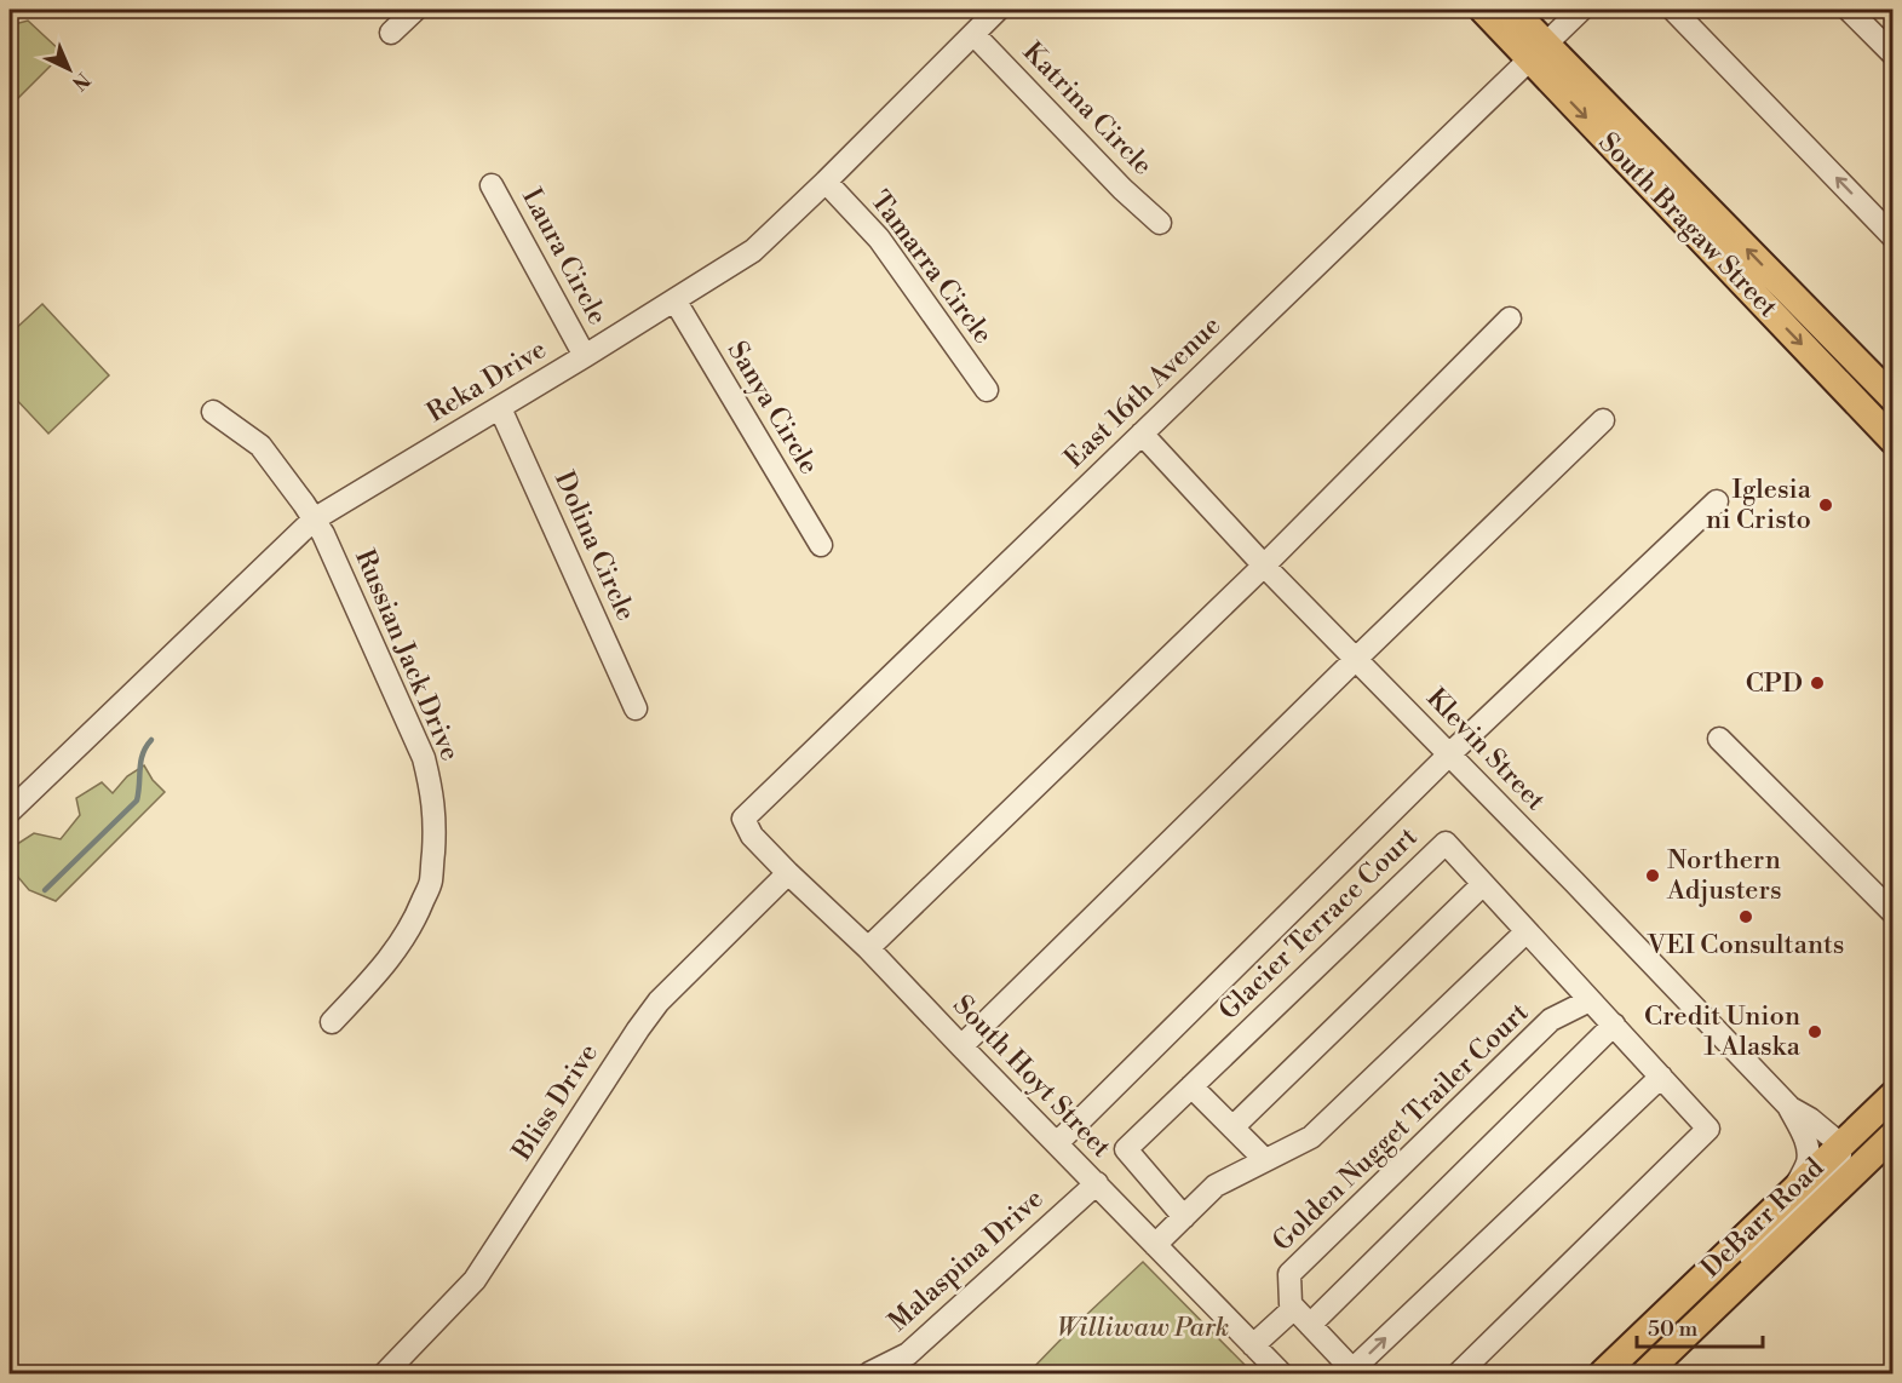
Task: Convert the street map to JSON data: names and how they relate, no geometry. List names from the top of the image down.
{
  "streets": {
    "main road": ["South Bragaw Street", "DeBarr Road"],
    "street": [
      "Katrina Circle",
      "Laura Circle",
      "Tamarra Circle",
      "Reka Drive",
      "East 16th Avenue",
      "Sanya Circle",
      "Dolina Circle",
      "Russian Jack Drive",
      "Klevin Street",
      "Glacier Terrace Court",
      "South Hoyt Street",
      "Bliss Drive",
      "Golden Nugget Trailer Court",
      "Malaspina Drive"
    ]
  },
  "crossings": [
    ["Katrina Circle", "Reka Drive"],
    ["South Bragaw Street", "East 16th Avenue"],
    ["Laura Circle", "Reka Drive"],
    ["Tamarra Circle", "Reka Drive"],
    ["Reka Drive", "Sanya Circle"],
    ["Reka Drive", "Dolina Circle"],
    ["Reka Drive", "Russian Jack Drive"],
    ["East 16th Avenue", "Klevin Street"],
    ["East 16th Avenue", "South Hoyt Street"],
    ["Klevin Street", "DeBarr Road"],
    ["Glacier Terrace Court", "Golden Nugget Trailer Court"],
    ["South Hoyt Street", "Bliss Drive"],
    ["South Hoyt Street", "Malaspina Drive"]
  ],
  "parks": ["Williwaw Park"],
  "places": [
    "Iglesia ni Cristo",
    "CPD",
    "Northern Adjusters",
    "VEI Consultants",
    "Credit Union 1 Alaska"
  ],
  "scale_bar": "50 m",
  "north": "bottom right"
}
